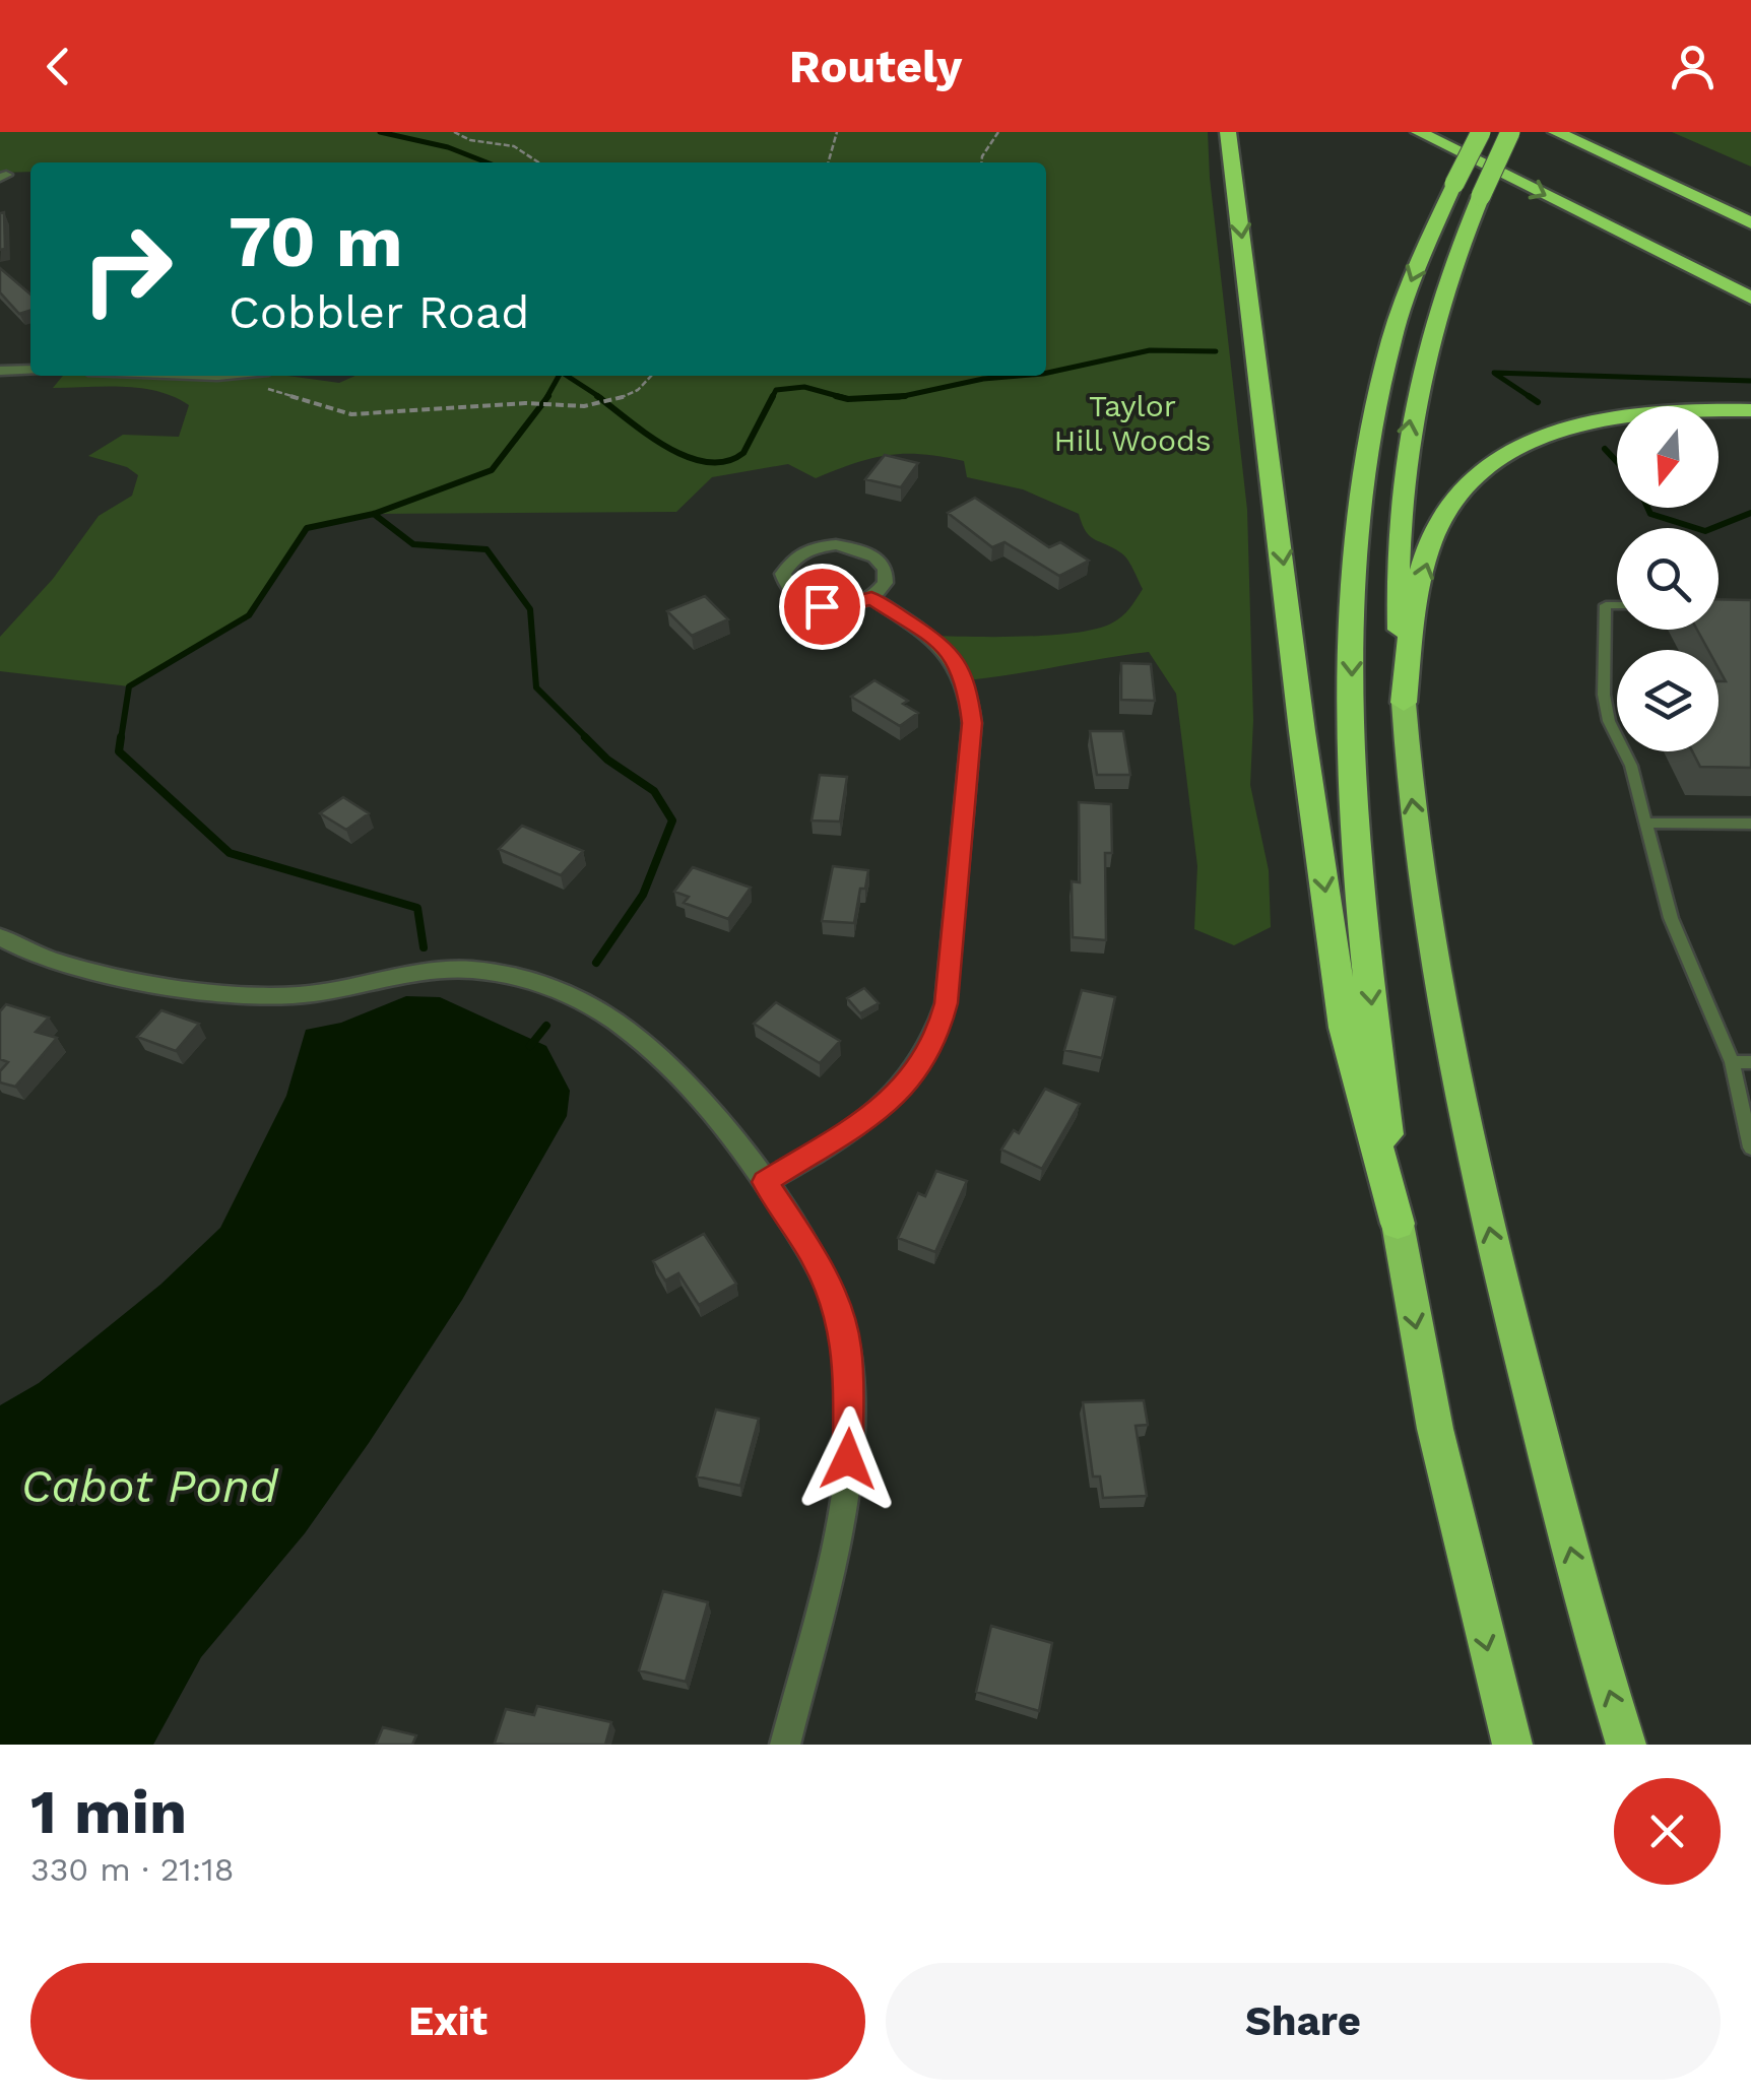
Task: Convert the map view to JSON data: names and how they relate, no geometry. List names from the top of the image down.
{
  "water": ["Cabot Pond"],
  "parks": ["Taylor Hill Woods"],
  "north": "bottom",
  "page": {
    "header": "Routely",
    "turn": ["70 m", "Cobbler Road"],
    "heading": ["1 min", "330 m · 21:18"],
    "buttons": ["Exit", "Share"]
  }
}
